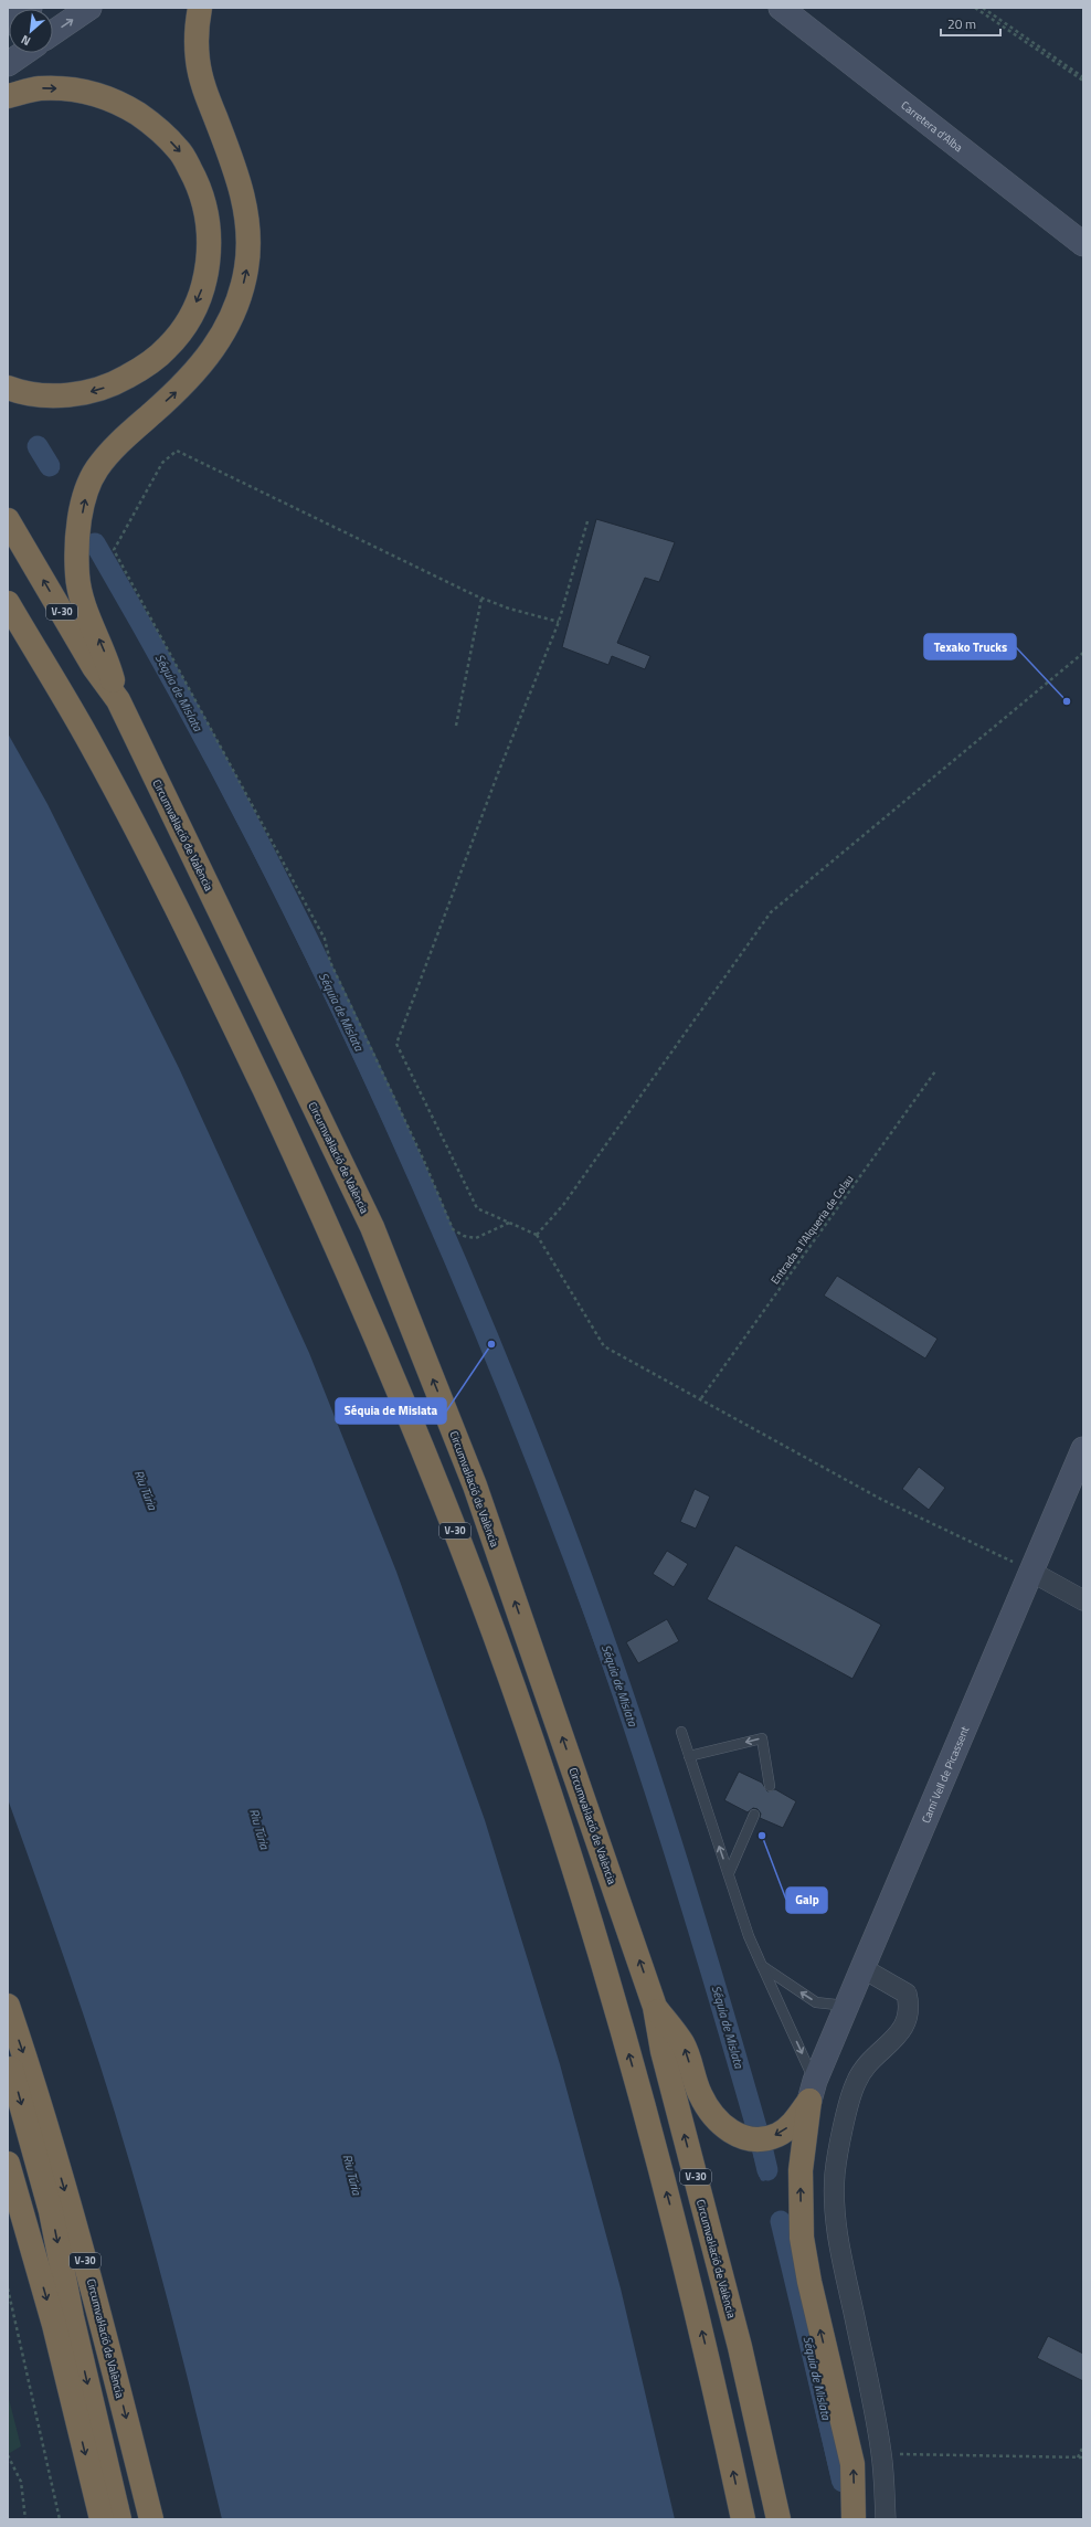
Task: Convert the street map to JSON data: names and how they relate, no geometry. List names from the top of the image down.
{
  "streets": {
    "highway": ["V-30", "Circumval·lació de València"],
    "street": ["Carretera d'Alba", "Camí Vell de Picassent"],
    "path": ["Entrada a l'Alqueria de Colau"]
  },
  "water": ["Séquia de Mislata", "Riu Túria"],
  "places": ["Texako Trucks", "Séquia de Mislata", "Galp"],
  "scale_bar": "20 m",
  "north": "bottom left"
}
